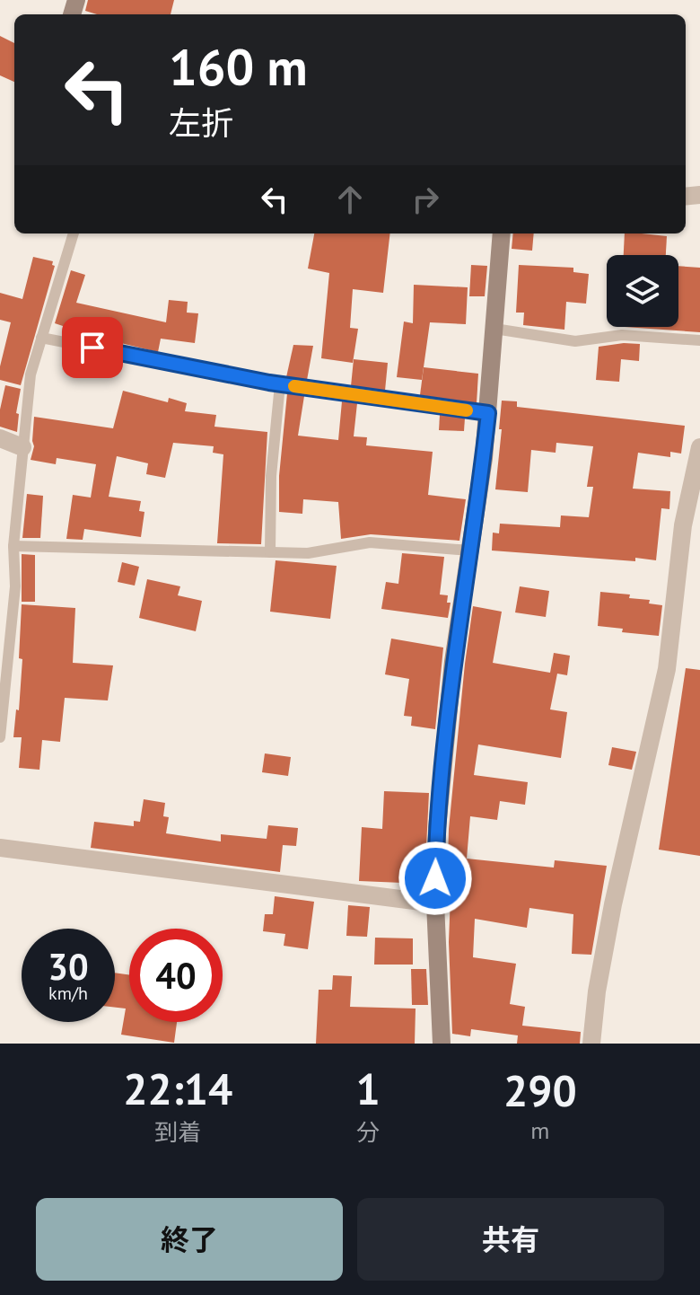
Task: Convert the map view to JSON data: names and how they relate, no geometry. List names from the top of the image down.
{
  "page": {
    "turn": ["160 m", "左折"],
    "speed": "30 km/h",
    "limit": "40",
    "eta": [
      "22:14",
      "到着",
      "1",
      "分",
      "290",
      "m"
    ],
    "buttons": ["終了", "共有"]
  }
}
